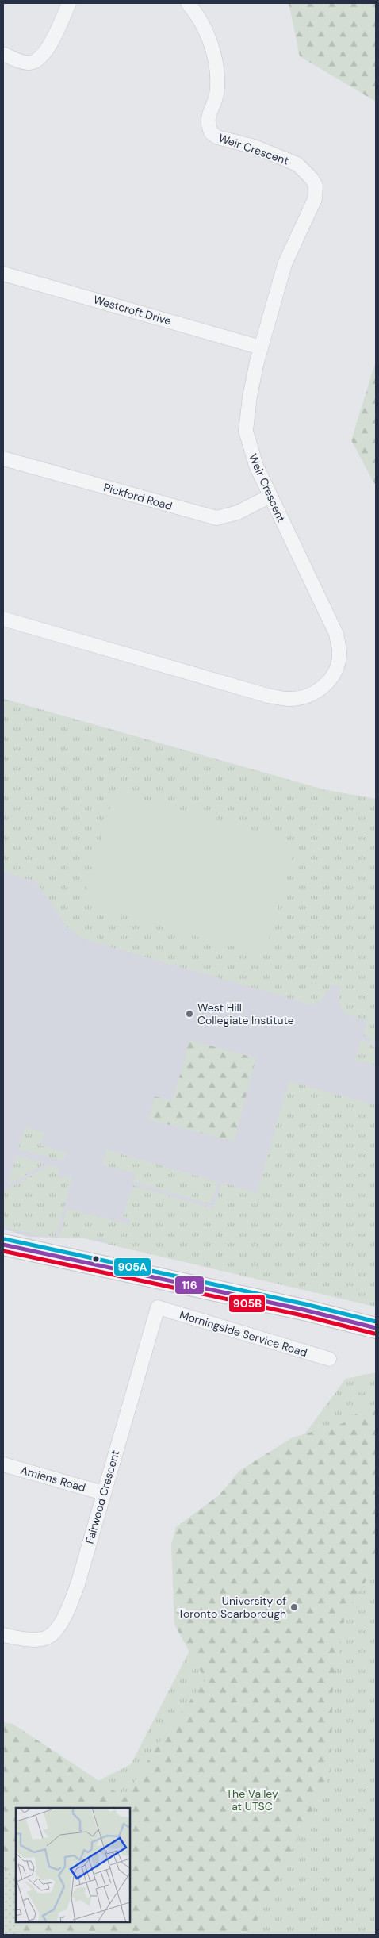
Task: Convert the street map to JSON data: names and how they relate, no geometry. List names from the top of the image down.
{
  "streets": {
    "street": [
      "Weir Crescent",
      "Westcroft Drive",
      "Pickford Road",
      "Morningside Service Road",
      "Amiens Road",
      "Fairwood Crescent"
    ]
  },
  "crossings": [
    ["Weir Crescent", "Westcroft Drive"],
    ["Weir Crescent", "Pickford Road"],
    ["Morningside Service Road", "Fairwood Crescent"],
    ["Amiens Road", "Fairwood Crescent"]
  ],
  "parks": ["The Valley at UTSC"],
  "places": ["West Hill Collegiate Institute", "University of Toronto Scarborough"],
  "lines": ["transit line 905A", "transit line 116", "transit line 905B"]
}
